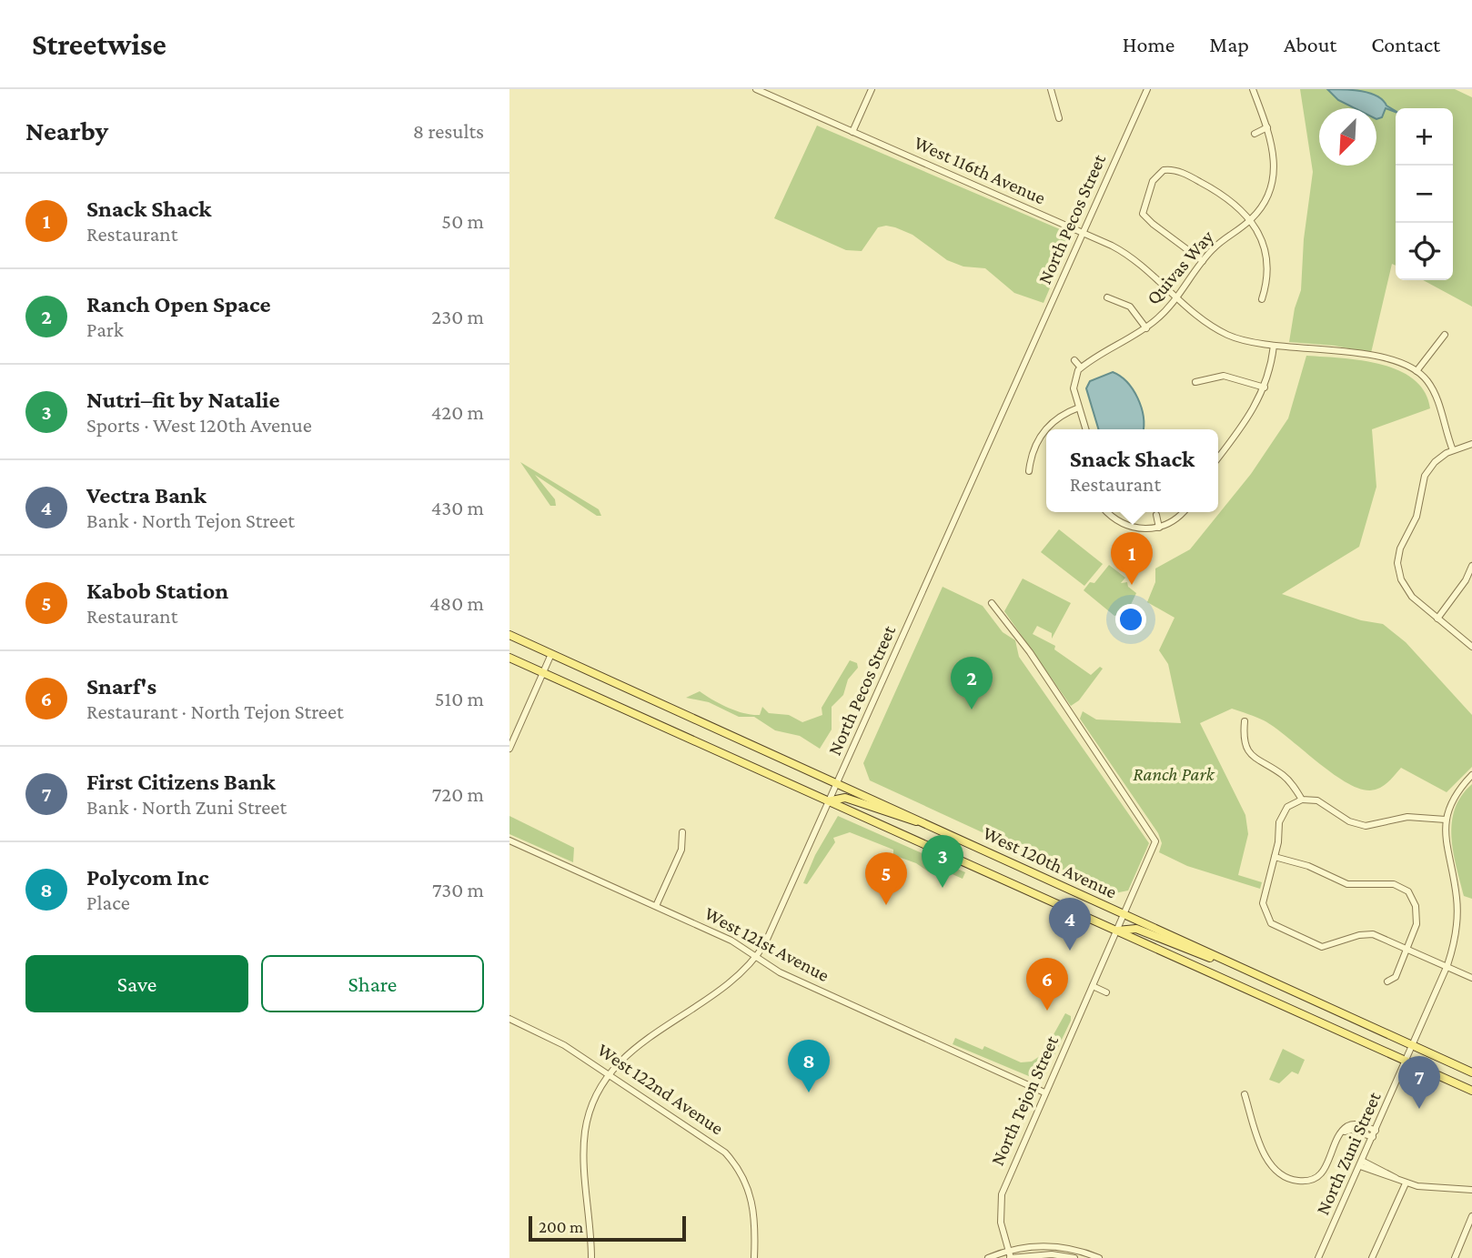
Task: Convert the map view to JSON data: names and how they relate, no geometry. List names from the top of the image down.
{
  "streets": {
    "main road": ["West 120th Avenue"],
    "street": [
      "West 116th Avenue",
      "North Pecos Street",
      "Quivas Way",
      "West 121st Avenue",
      "West 122nd Avenue",
      "North Tejon Street",
      "North Zuni Street"
    ]
  },
  "crossings": [
    ["West 116th Avenue", "North Pecos Street"],
    ["West 116th Avenue", "Quivas Way"],
    ["North Pecos Street", "West 120th Avenue"],
    ["North Pecos Street", "West 121st Avenue"],
    ["North Pecos Street", "West 122nd Avenue"],
    ["West 120th Avenue", "North Tejon Street"],
    ["West 120th Avenue", "North Zuni Street"],
    ["West 121st Avenue", "North Tejon Street"]
  ],
  "parks": ["Ranch Park"],
  "scale_bar": "200 m",
  "north": "bottom left",
  "page": {
    "header": "Streetwise",
    "nav": [
      "Home",
      "Map",
      "About",
      "Contact"
    ],
    "heading": ["Nearby", "8 results"],
    "map_buttons": ["+", "−"],
    "list": [
      {
        "mark": "1",
        "name": "Snack Shack",
        "note": "Restaurant",
        "value": "50 m"
      },
      {
        "mark": "2",
        "name": "Ranch Open Space",
        "note": "Park",
        "value": "230 m"
      },
      {
        "mark": "3",
        "name": "Nutri–fit by Natalie",
        "note": "Sports · West 120th Avenue",
        "value": "420 m"
      },
      {
        "mark": "4",
        "name": "Vectra Bank",
        "note": "Bank · North Tejon Street",
        "value": "430 m"
      },
      {
        "mark": "5",
        "name": "Kabob Station",
        "note": "Restaurant",
        "value": "480 m"
      },
      {
        "mark": "6",
        "name": "Snarf's",
        "note": "Restaurant · North Tejon Street",
        "value": "510 m"
      },
      {
        "mark": "7",
        "name": "First Citizens Bank",
        "note": "Bank · North Zuni Street",
        "value": "720 m"
      },
      {
        "mark": "8",
        "name": "Polycom Inc",
        "note": "Place",
        "value": "730 m"
      }
    ],
    "popup": ["Snack Shack", "Restaurant"],
    "pins": [
      "1",
      "2",
      "3",
      "5",
      "4",
      "6",
      "8",
      "7"
    ],
    "buttons": ["Save", "Share"],
    "scale": "200 m"
  }
}
